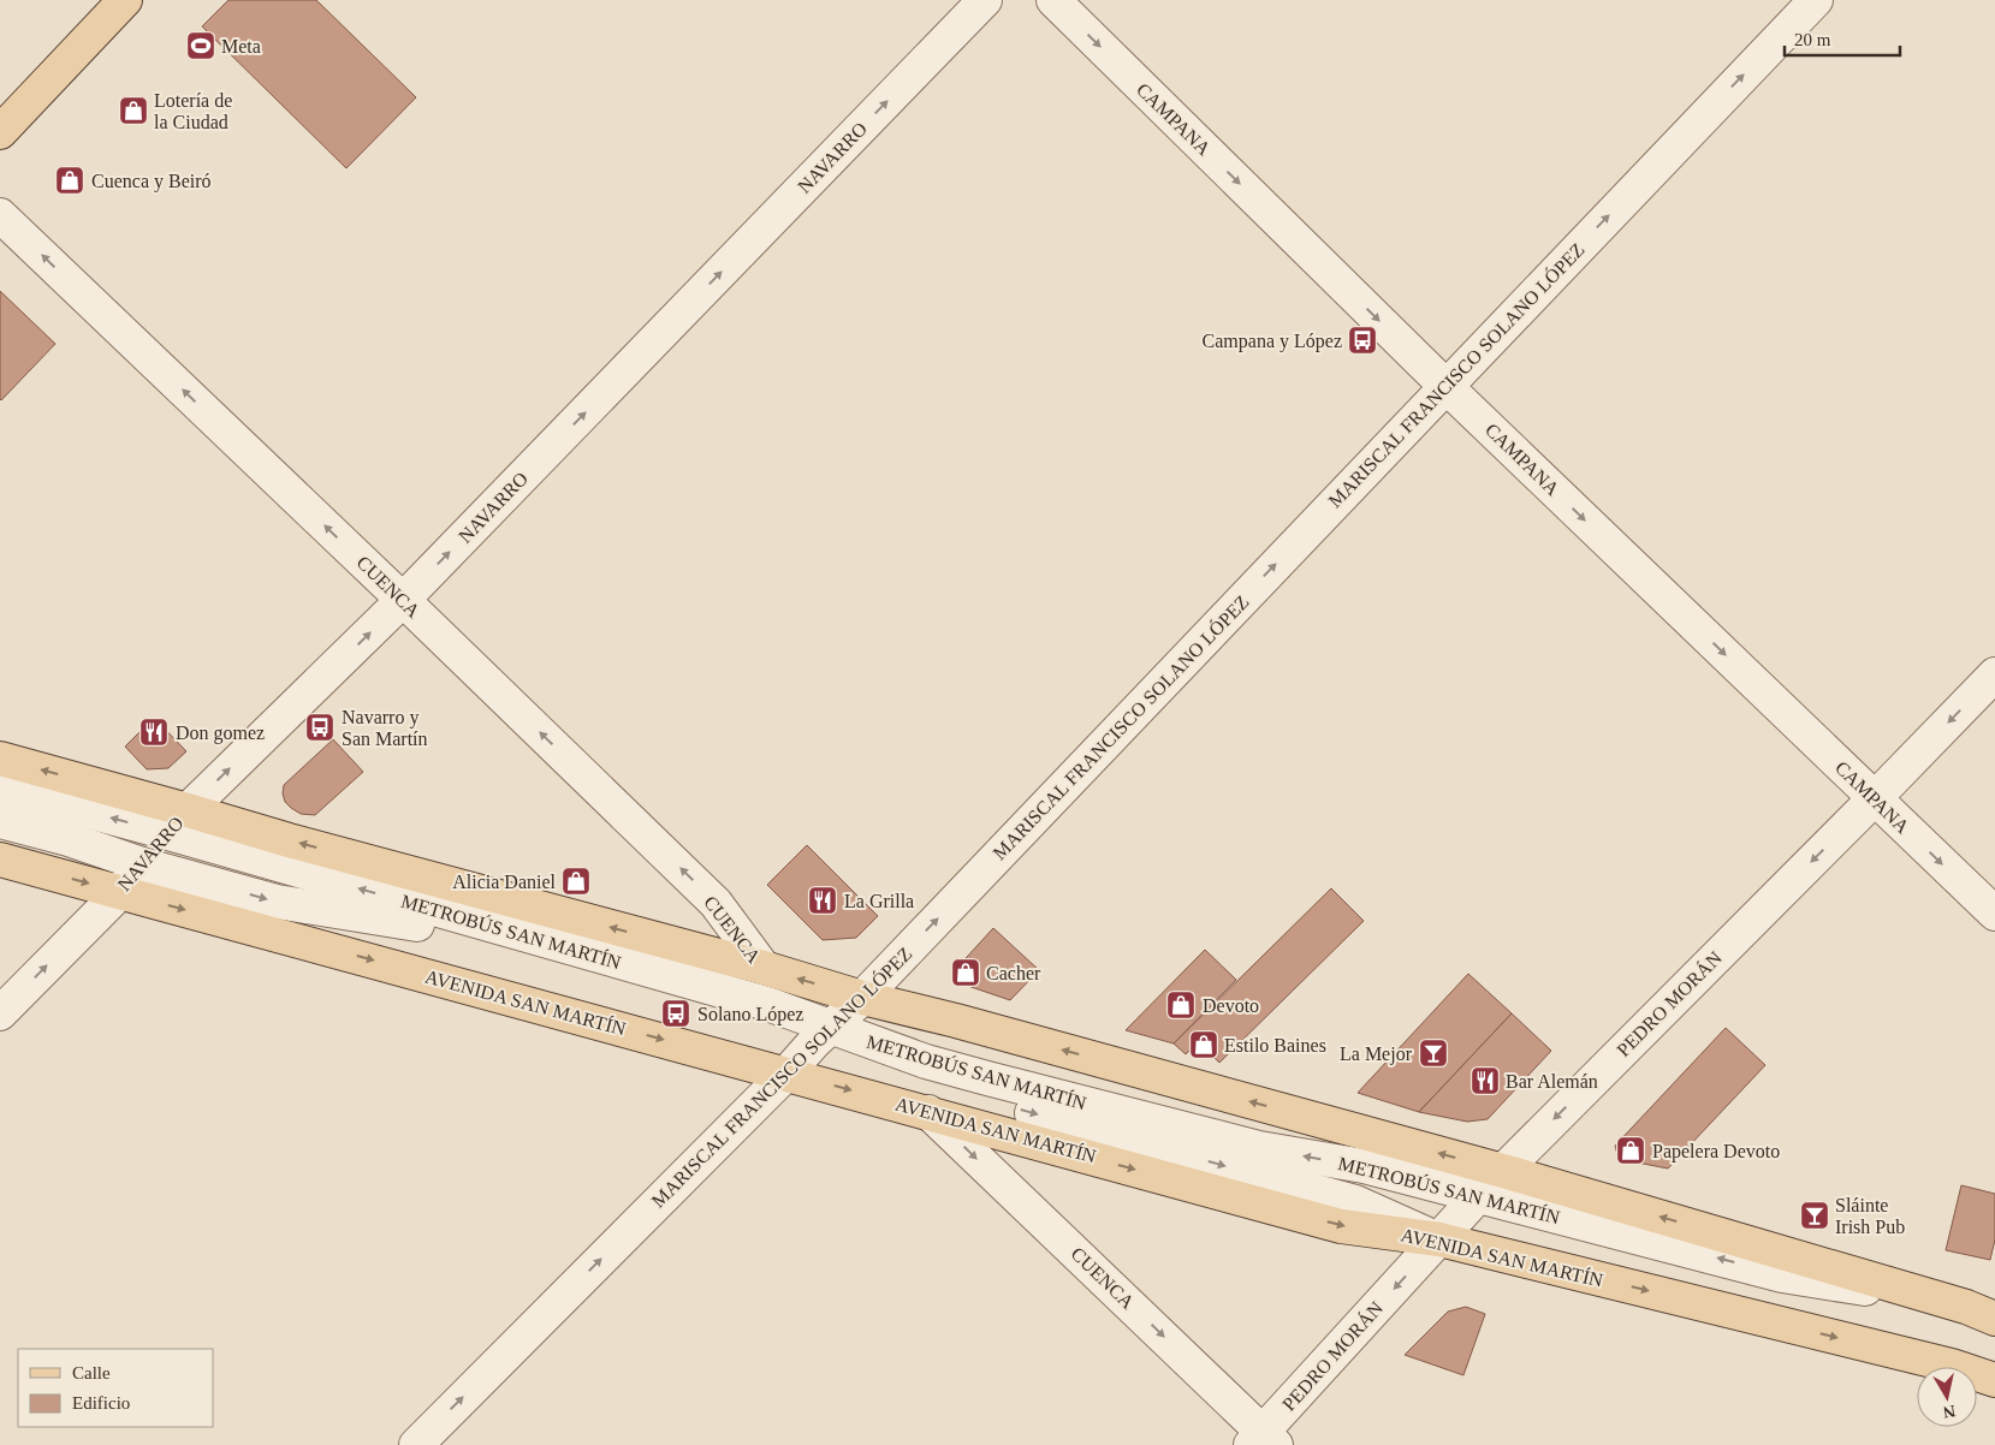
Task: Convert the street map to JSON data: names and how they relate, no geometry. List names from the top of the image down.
{
  "streets": {
    "main road": ["AVENIDA SAN MARTÍN"],
    "street": [
      "CAMPANA",
      "NAVARRO",
      "MARISCAL FRANCISCO SOLANO LÓPEZ",
      "CUENCA",
      "METROBÚS SAN MARTÍN",
      "PEDRO MORÁN"
    ]
  },
  "crossings": [
    ["CAMPANA", "MARISCAL FRANCISCO SOLANO LÓPEZ"],
    ["CAMPANA", "PEDRO MORÁN"],
    ["NAVARRO", "CUENCA"],
    ["NAVARRO", "METROBÚS SAN MARTÍN"],
    ["NAVARRO", "AVENIDA SAN MARTÍN"],
    ["MARISCAL FRANCISCO SOLANO LÓPEZ", "METROBÚS SAN MARTÍN"],
    ["MARISCAL FRANCISCO SOLANO LÓPEZ", "AVENIDA SAN MARTÍN"],
    ["CUENCA", "AVENIDA SAN MARTÍN"],
    ["CUENCA", "PEDRO MORÁN"],
    ["METROBÚS SAN MARTÍN", "AVENIDA SAN MARTÍN"],
    ["METROBÚS SAN MARTÍN", "PEDRO MORÁN"],
    ["AVENIDA SAN MARTÍN", "PEDRO MORÁN"]
  ],
  "one_way": [
    "CAMPANA",
    "NAVARRO",
    "MARISCAL FRANCISCO SOLANO LÓPEZ",
    "PEDRO MORÁN"
  ],
  "places": {
    "sports": ["Meta"],
    "shop": [
      "Lotería de la Ciudad",
      "Cuenca y Beiró",
      "Alicia Daniel",
      "Cacher",
      "Devoto",
      "Estilo Baines",
      "Papelera Devoto"
    ],
    "bus stop": ["Campana y López", "Navarro y San Martín", "Solano López"],
    "restaurant": ["Don gomez", "La Grilla", "Bar Alemán"],
    "bar": ["La Mejor", "Sláinte Irish Pub"]
  },
  "legend": ["Calle", "Edificio"],
  "scale_bar": "20 m",
  "north": "bottom"
}
